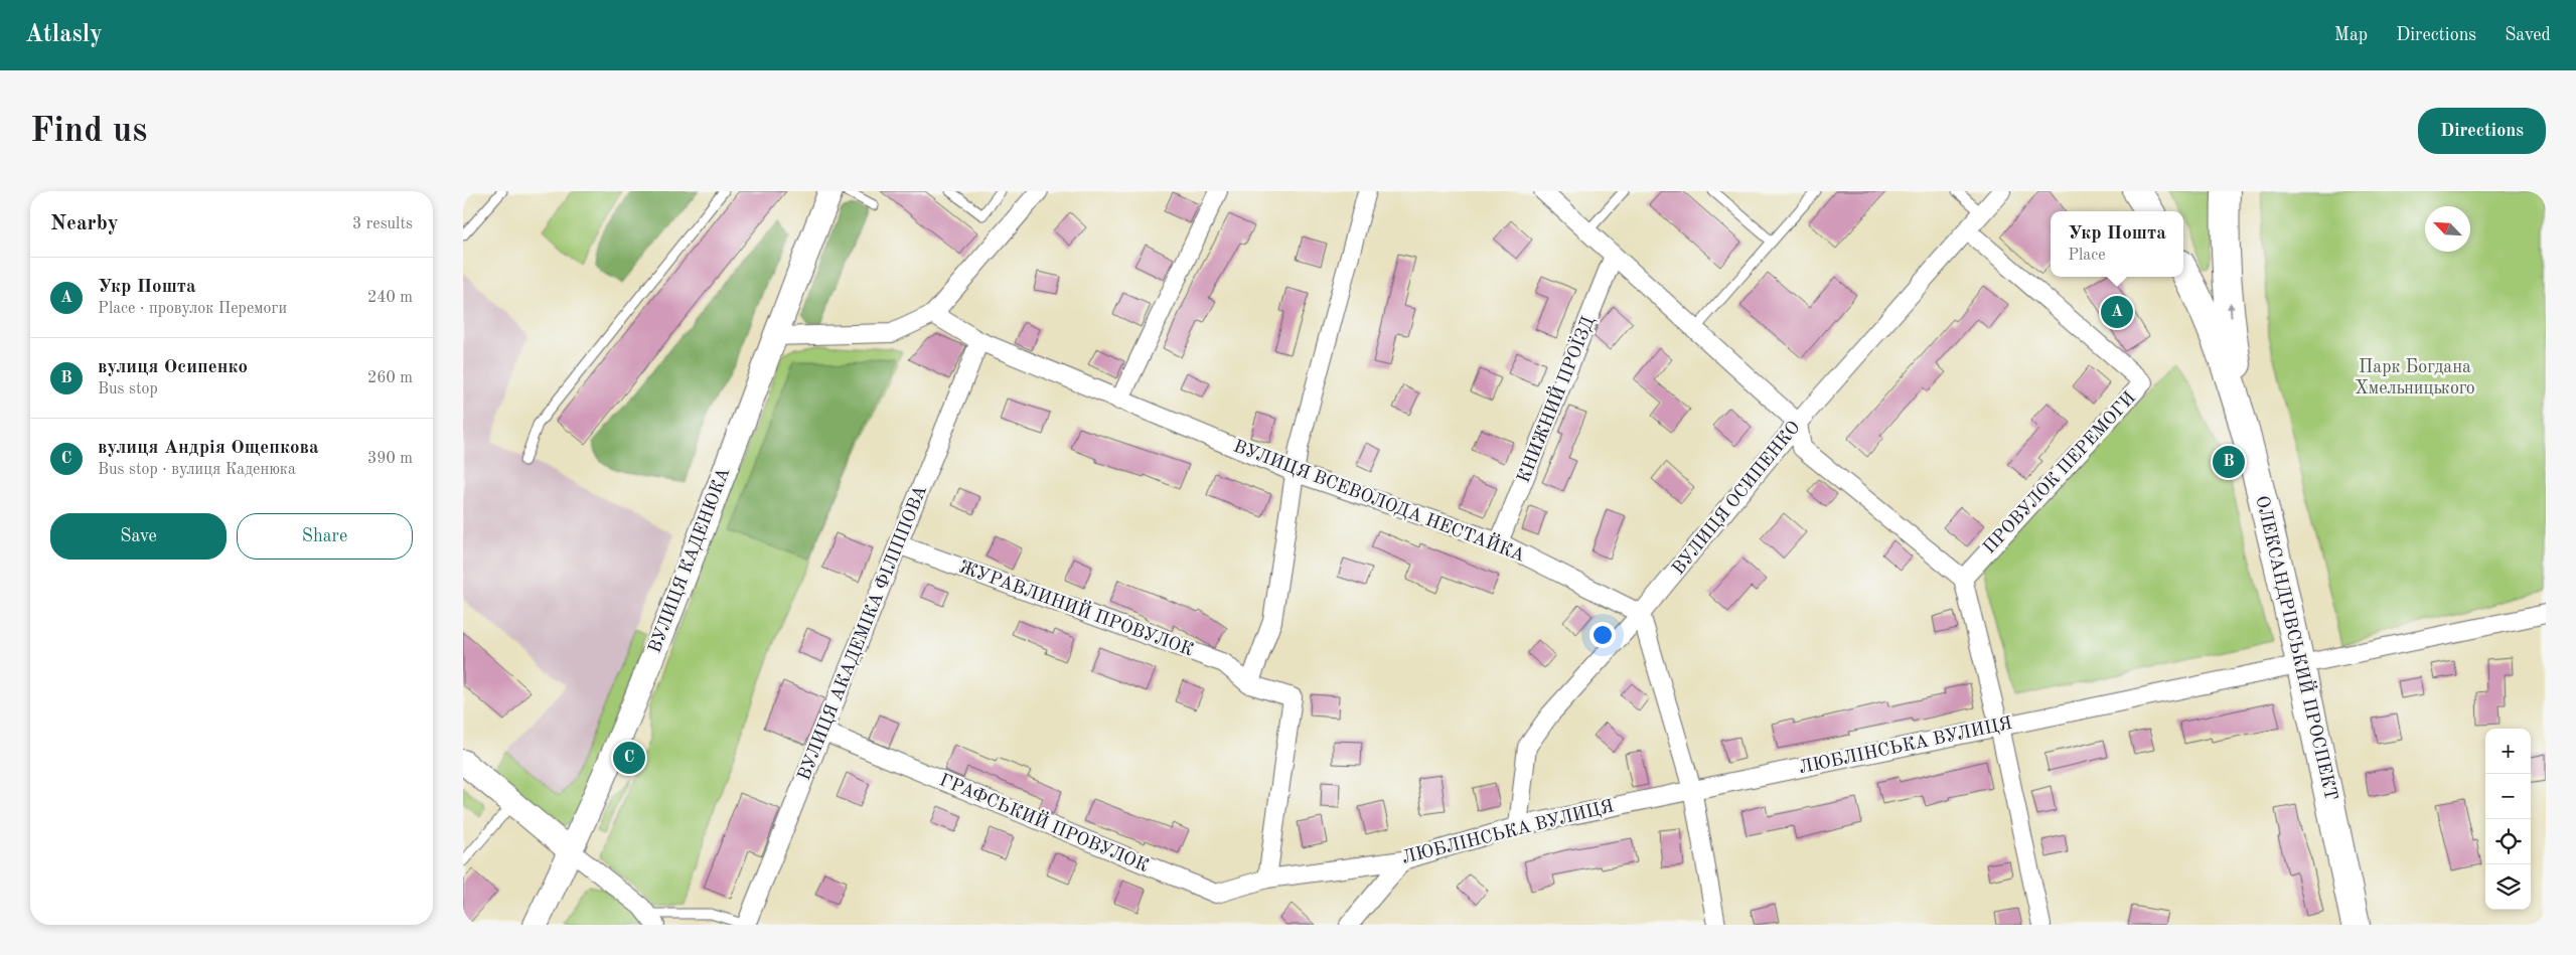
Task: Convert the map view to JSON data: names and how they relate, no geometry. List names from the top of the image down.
{
  "streets": {
    "main road": ["ОЛЕКСАНДРІВСЬКИЙ ПРОСПЕКТ"],
    "street": [
      "КНИЖНИЙ ПРОЇЗД",
      "ПРОВУЛОК ПЕРЕМОГИ",
      "ВУЛИЦЯ ОСИПЕНКО",
      "ВУЛИЦЯ ВСЕВОЛОДА НЕСТАЙКА",
      "ВУЛИЦЯ КАДЕНЮКА",
      "ЖУРАВЛИНИЙ ПРОВУЛОК",
      "ВУЛИЦЯ АКАДЕМІКА ФІЛІППОВА",
      "ЛЮБЛІНСЬКА ВУЛИЦЯ",
      "ГРАФСЬКИЙ ПРОВУЛОК"
    ]
  },
  "crossings": [
    ["КНИЖНИЙ ПРОЇЗД", "ВУЛИЦЯ ВСЕВОЛОДА НЕСТАЙКА"],
    ["ПРОВУЛОК ПЕРЕМОГИ", "ВУЛИЦЯ ОСИПЕНКО"],
    ["ВУЛИЦЯ ОСИПЕНКО", "ВУЛИЦЯ ВСЕВОЛОДА НЕСТАЙКА"],
    ["ВУЛИЦЯ ОСИПЕНКО", "ЛЮБЛІНСЬКА ВУЛИЦЯ"],
    ["ВУЛИЦЯ ВСЕВОЛОДА НЕСТАЙКА", "ВУЛИЦЯ АКАДЕМІКА ФІЛІППОВА"],
    ["ЖУРАВЛИНИЙ ПРОВУЛОК", "ВУЛИЦЯ АКАДЕМІКА ФІЛІППОВА"],
    ["ВУЛИЦЯ АКАДЕМІКА ФІЛІППОВА", "ГРАФСЬКИЙ ПРОВУЛОК"],
    ["ОЛЕКСАНДРІВСЬКИЙ ПРОСПЕКТ", "ЛЮБЛІНСЬКА ВУЛИЦЯ"],
    ["ЛЮБЛІНСЬКА ВУЛИЦЯ", "ГРАФСЬКИЙ ПРОВУЛОК"]
  ],
  "parks": ["Парк Богдана Хмельницького"],
  "north": "top left",
  "page": {
    "header": "Atlasly",
    "nav": ["Map", "Directions", "Saved"],
    "buttons": [
      "Directions",
      ["Save", "Share"]
    ],
    "title": "Find us",
    "heading": ["Nearby", "3 results"],
    "popup": ["Укр Пошта", "Place"],
    "list": [
      {
        "mark": "A",
        "name": "Укр Пошта",
        "note": "Place · провулок Перемоги",
        "value": "240 m"
      },
      {
        "mark": "B",
        "name": "вулиця Осипенко",
        "note": "Bus stop",
        "value": "260 m"
      },
      {
        "mark": "C",
        "name": "вулиця Андрія Ощепкова",
        "note": "Bus stop · вулиця Каденюка",
        "value": "390 m"
      }
    ],
    "pins": ["A", "B", "C"],
    "map_buttons": ["+", "−"]
  }
}
